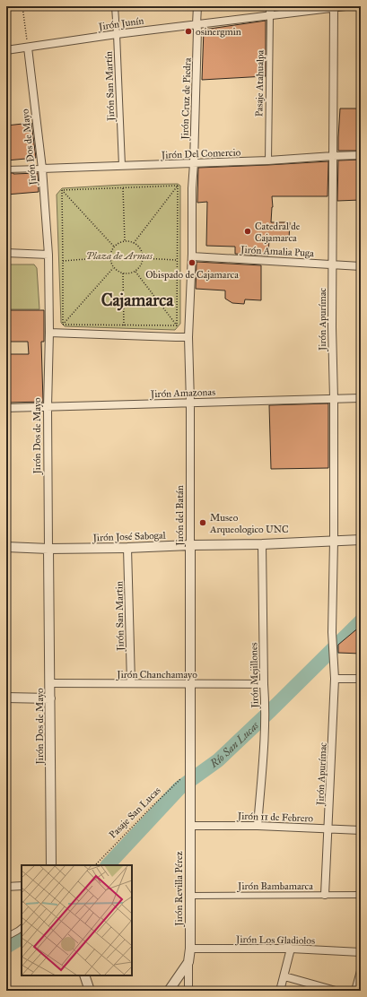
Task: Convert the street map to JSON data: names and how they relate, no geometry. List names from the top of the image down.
{
  "streets": {
    "street": [
      "Jirón Junín",
      "Pasaje Atahualpa",
      "Jirón San Martín",
      "Jirón Cruz de Piedra",
      "Jirón Dos de Mayo",
      "Jirón Del Comercio",
      "Jirón Amalia Puga",
      "Jirón Apurímac",
      "Jirón Amazonas",
      "Jirón del Batán",
      "Jirón José Sabogal",
      "Jirón San Martin",
      "Jirón Chanchamayo",
      "Jirón Mejillones",
      "Jirón 11 de Febrero",
      "Jirón Bambamarca",
      "Jirón Revilla Pérez",
      "Jirón Los Gladiolos"
    ],
    "path": ["Pasaje San Lucas"]
  },
  "crossings": [
    ["Jirón Junín", "Pasaje Atahualpa"],
    ["Jirón Junín", "Jirón San Martín"],
    ["Jirón Junín", "Jirón Cruz de Piedra"],
    ["Jirón Junín", "Jirón Dos de Mayo"],
    ["Jirón Junín", "Jirón Apurímac"],
    ["Pasaje Atahualpa", "Jirón Del Comercio"],
    ["Jirón San Martín", "Jirón Del Comercio"],
    ["Jirón Cruz de Piedra", "Jirón Del Comercio"],
    ["Jirón Cruz de Piedra", "Jirón Amalia Puga"],
    ["Jirón Cruz de Piedra", "Jirón del Batán"],
    ["Jirón Dos de Mayo", "Jirón Del Comercio"],
    ["Jirón Dos de Mayo", "Jirón Amazonas"],
    ["Jirón Dos de Mayo", "Jirón José Sabogal"],
    ["Jirón Dos de Mayo", "Jirón Chanchamayo"],
    ["Jirón Del Comercio", "Jirón Apurímac"],
    ["Jirón Amalia Puga", "Jirón Apurímac"],
    ["Jirón Amalia Puga", "Jirón del Batán"],
    ["Jirón Apurímac", "Jirón Amazonas"],
    ["Jirón Apurímac", "Jirón José Sabogal"],
    ["Jirón Apurímac", "Jirón 11 de Febrero"],
    ["Jirón Apurímac", "Jirón Bambamarca"],
    ["Jirón Amazonas", "Jirón del Batán"],
    ["Jirón del Batán", "Jirón José Sabogal"],
    ["Jirón del Batán", "Jirón Chanchamayo"],
    ["Jirón del Batán", "Pasaje San Lucas"],
    ["Jirón del Batán", "Jirón Revilla Pérez"],
    ["Jirón José Sabogal", "Jirón San Martin"],
    ["Jirón José Sabogal", "Jirón Mejillones"],
    ["Jirón San Martin", "Jirón Chanchamayo"],
    ["Jirón Chanchamayo", "Jirón Mejillones"],
    ["Jirón Mejillones", "Jirón 11 de Febrero"],
    ["Jirón 11 de Febrero", "Jirón Revilla Pérez"],
    ["Jirón Bambamarca", "Jirón Revilla Pérez"],
    ["Jirón Revilla Pérez", "Jirón Los Gladiolos"]
  ],
  "districts": ["Cajamarca"],
  "water": ["Río San Lucas"],
  "parks": ["Plaza de Armas"],
  "places": [
    "osinergmin",
    "Catedral de Cajamarca",
    "Obispado de Cajamarca",
    "Museo Arqueologico UNC"
  ]
}
